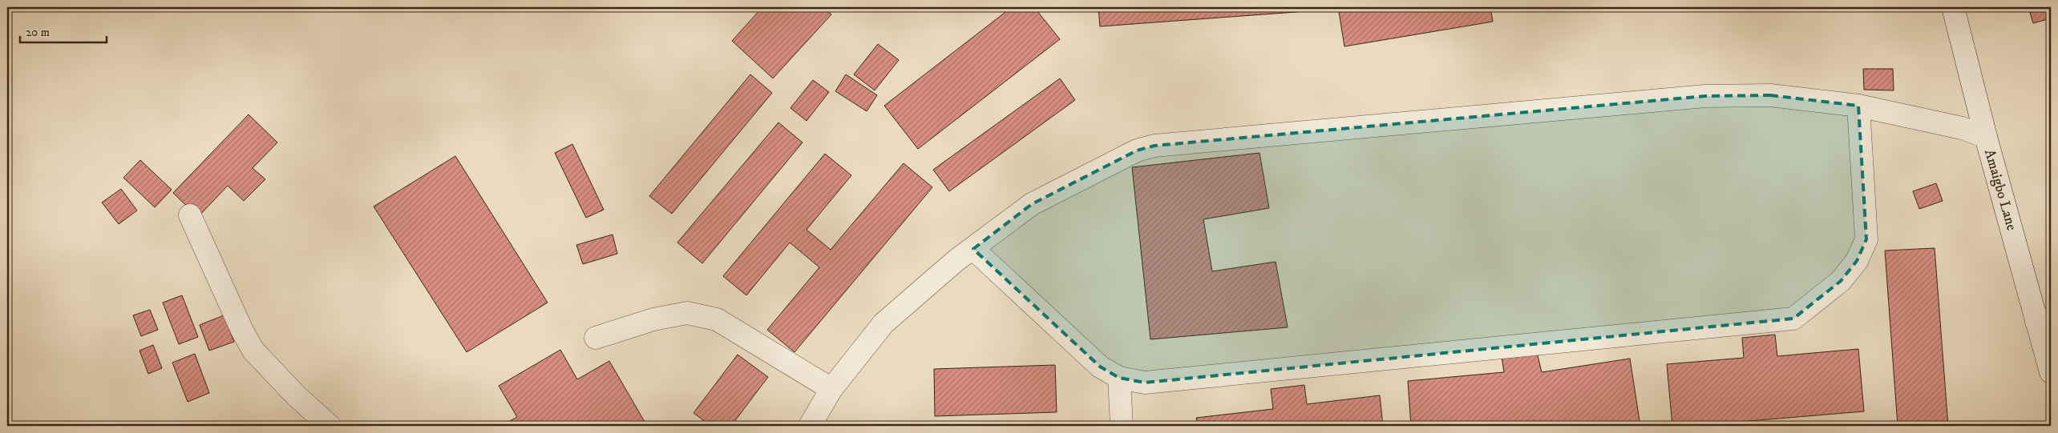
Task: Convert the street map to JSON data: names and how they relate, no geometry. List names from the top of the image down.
{
  "streets": {
    "street": ["Amaigbo Lane"]
  },
  "scale_bar": "20 m"
}
